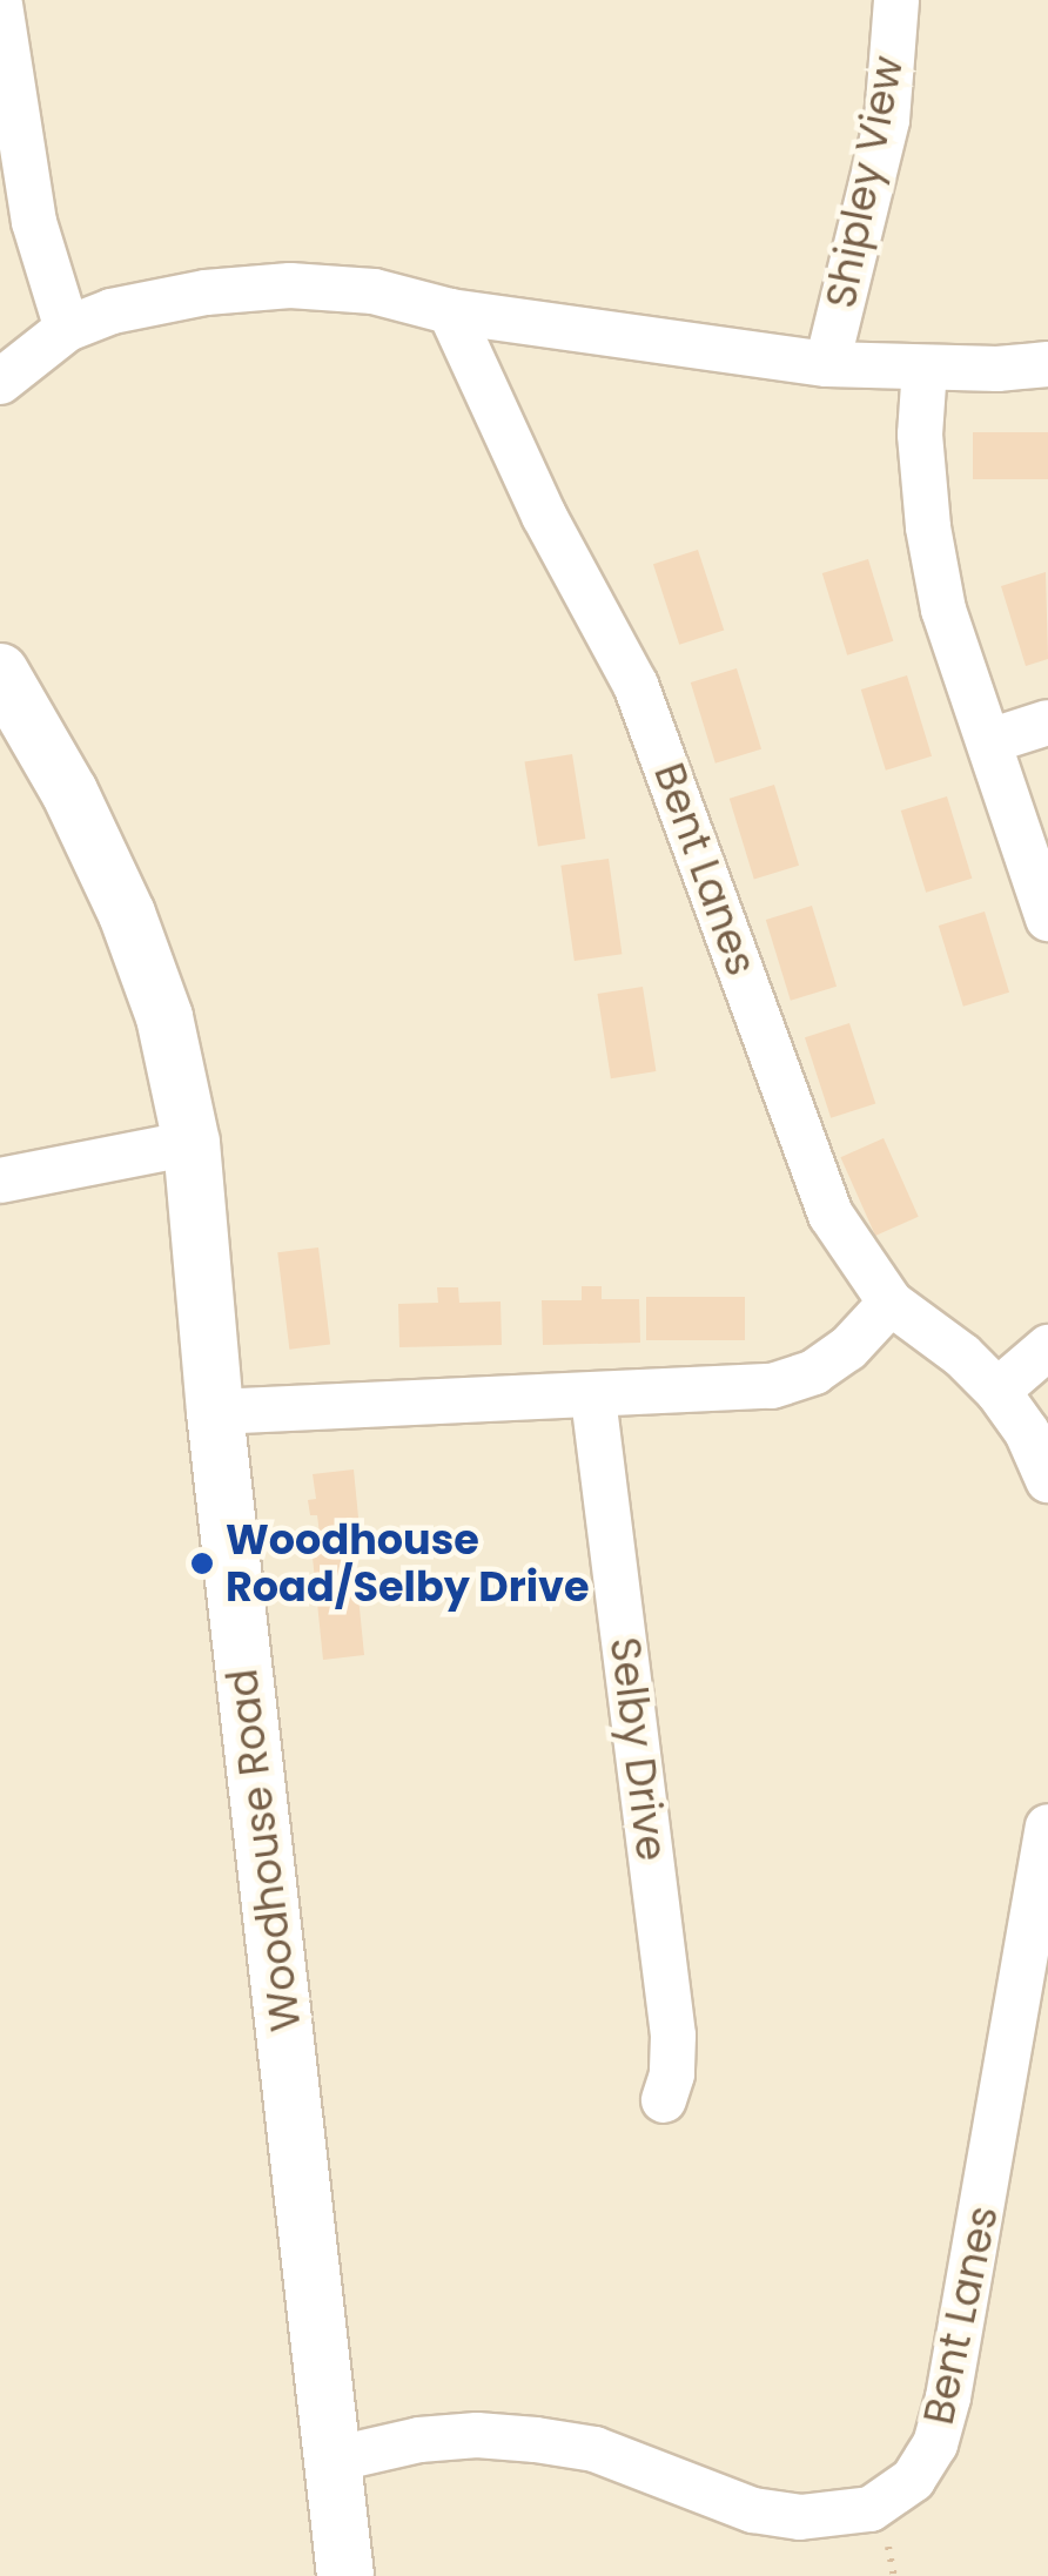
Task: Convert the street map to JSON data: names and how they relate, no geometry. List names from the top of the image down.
{
  "streets": {
    "street": [
      "Shipley View",
      "Bent Lanes",
      "Selby Drive",
      "Woodhouse Road"
    ]
  },
  "crossings": [
    ["Bent Lanes", "Woodhouse Road"]
  ],
  "places": ["Woodhouse Road/Selby Drive"]
}
